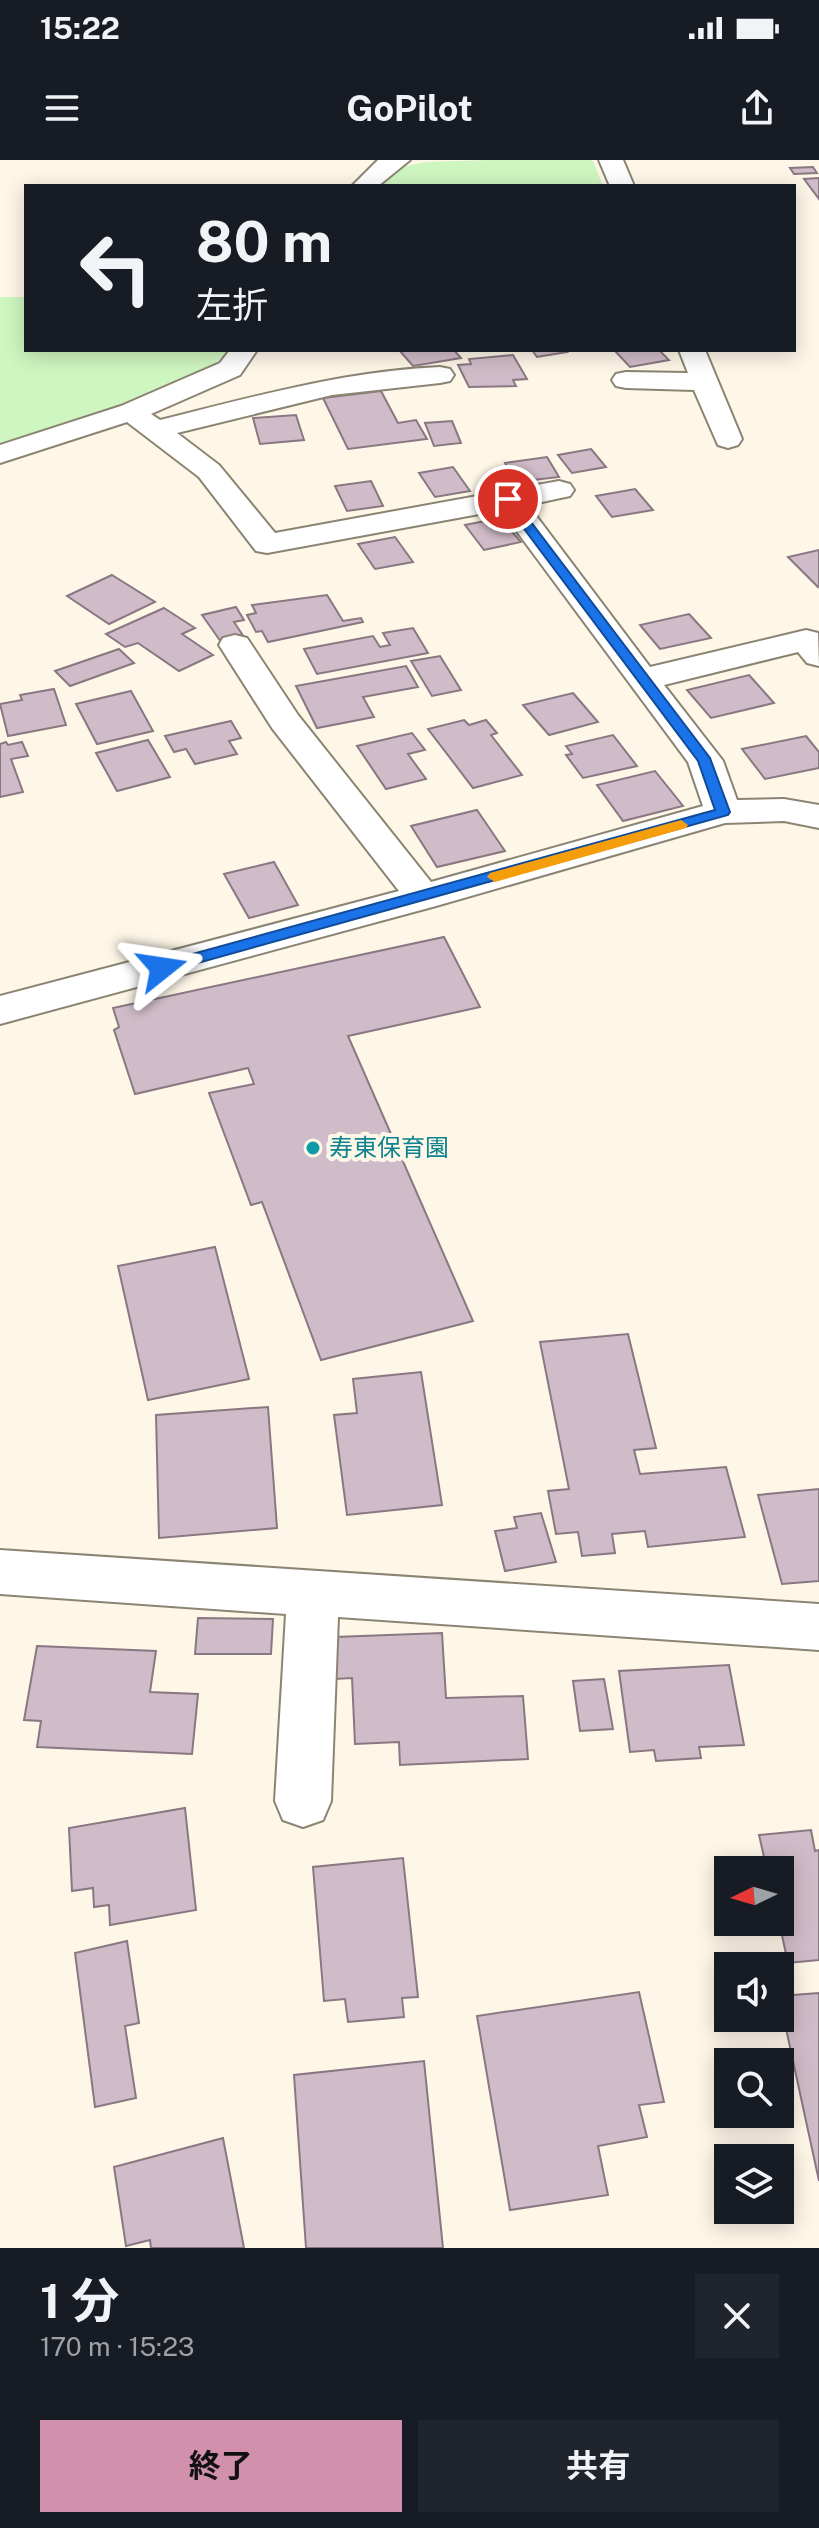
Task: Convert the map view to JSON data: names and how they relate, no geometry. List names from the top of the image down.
{
  "places": ["寿東保育園"],
  "north": "left",
  "page": {
    "status": "15:22",
    "header": "GoPilot",
    "turn": ["80 m", "左折"],
    "heading": ["1 分", "170 m · 15:23"],
    "buttons": ["終了", "共有"]
  }
}
